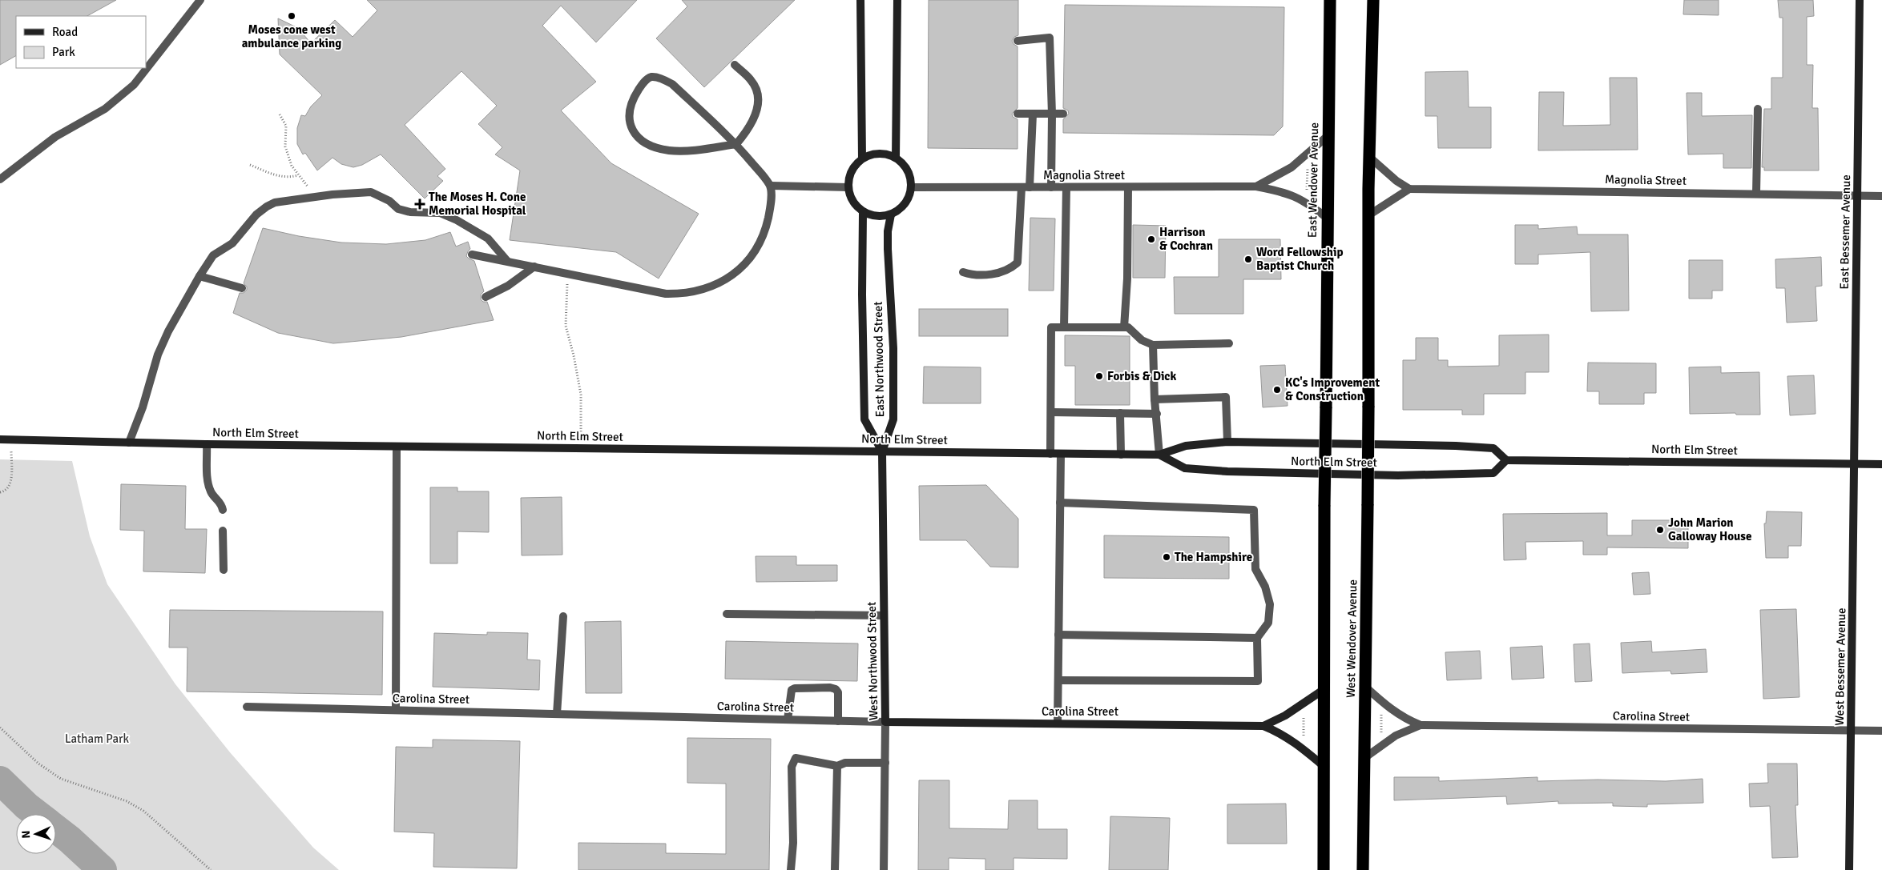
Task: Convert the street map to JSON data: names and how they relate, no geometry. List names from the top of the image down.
{
  "streets": {
    "highway": ["East Wendover Avenue", "West Wendover Avenue"],
    "main road": [
      "East Bessemer Avenue",
      "East Northwood Street",
      "North Elm Street",
      "West Northwood Street",
      "West Bessemer Avenue",
      "Carolina Street"
    ],
    "street": ["Magnolia Street"]
  },
  "crossings": [
    ["Magnolia Street", "East Wendover Avenue"],
    ["Magnolia Street", "East Bessemer Avenue"],
    ["Magnolia Street", "East Northwood Street"],
    ["East Wendover Avenue", "Carolina Street"],
    ["East Bessemer Avenue", "North Elm Street"],
    ["East Bessemer Avenue", "West Bessemer Avenue"],
    ["East Northwood Street", "North Elm Street"],
    ["East Northwood Street", "West Northwood Street"],
    ["North Elm Street", "West Northwood Street"],
    ["North Elm Street", "West Bessemer Avenue"],
    ["West Wendover Avenue", "Carolina Street"],
    ["West Northwood Street", "Carolina Street"],
    ["West Bessemer Avenue", "Carolina Street"]
  ],
  "parks": ["Latham Park"],
  "places": {
    "other": [
      "Moses cone west ambulance parking",
      "Harrison & Cochran",
      "Word Fellowship Baptist Church",
      "Forbis & Dick",
      "KC's Improvement & Construction",
      "John Marion Galloway House",
      "The Hampshire"
    ],
    "health": ["The Moses H. Cone Memorial Hospital"]
  },
  "legend": ["Road", "Park"],
  "north": "left"
}
